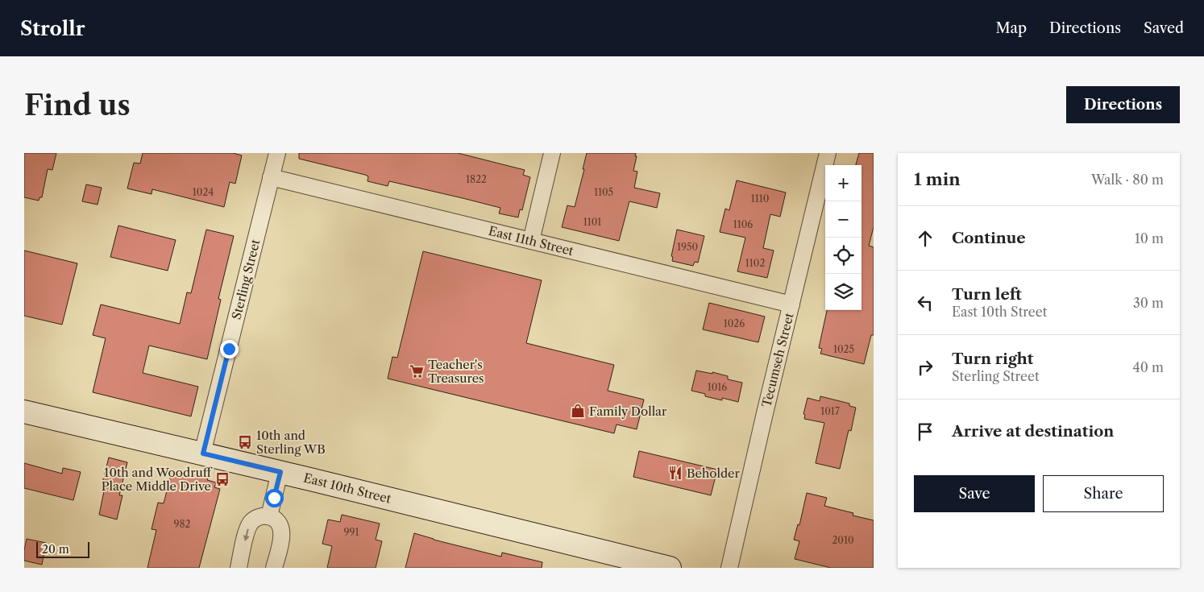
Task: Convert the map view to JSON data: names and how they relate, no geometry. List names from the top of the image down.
{
  "streets": {
    "main road": ["East 10th Street"],
    "street": ["East 11th Street", "Sterling Street", "Tecumseh Street"]
  },
  "crossings": [
    ["East 11th Street", "Sterling Street"],
    ["East 11th Street", "Tecumseh Street"],
    ["Sterling Street", "East 10th Street"]
  ],
  "places": {
    "supermarket": ["Teacher's Treasures"],
    "shop": ["Family Dollar"],
    "bus stop": ["10th and Sterling WB", "10th and Woodruff Place Middle Drive"],
    "restaurant": ["Beholder"]
  },
  "house_numbers": [
    "1822",
    "1024",
    "1105",
    "1110",
    "1101",
    "1106",
    "1950",
    "1102",
    "1026",
    "1025",
    "1016",
    "1017",
    "982",
    "991",
    "2010"
  ],
  "scale_bar": "20 m",
  "page": {
    "header": "Strollr",
    "nav": ["Map", "Directions", "Saved"],
    "buttons": [
      "Directions",
      ["Save", "Share"]
    ],
    "title": "Find us",
    "heading": ["1 min", "Walk · 80 m"],
    "map_buttons": ["+", "−"],
    "list": [
      ["Continue", "10 m"],
      ["Turn left", "East 10th Street", "30 m"],
      ["Turn right", "Sterling Street", "40 m"],
      "Arrive at destination"
    ],
    "scale": "20 m"
  }
}
